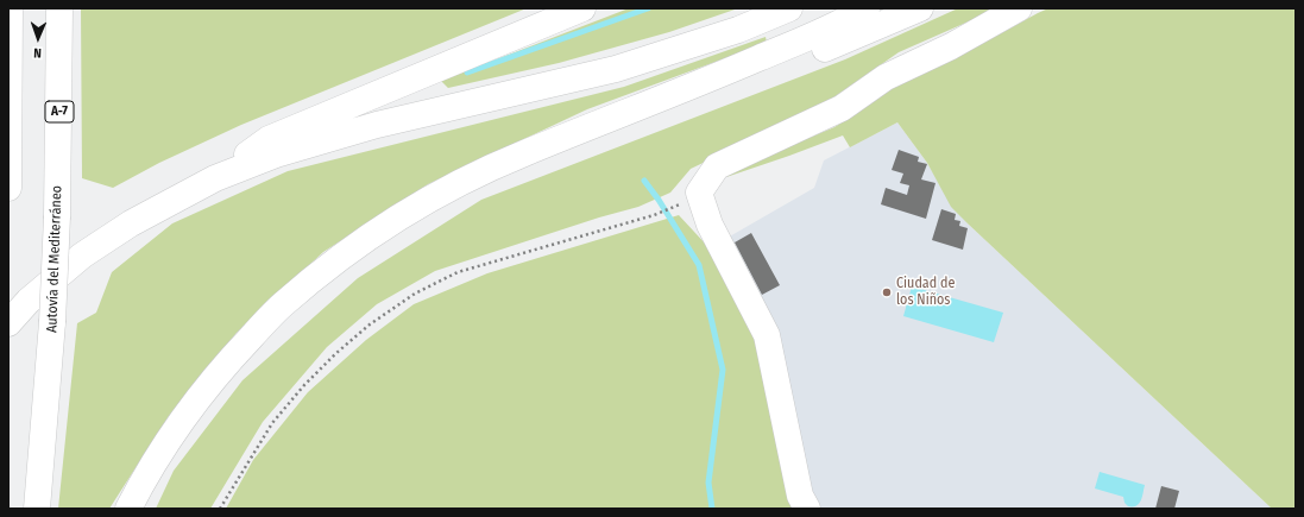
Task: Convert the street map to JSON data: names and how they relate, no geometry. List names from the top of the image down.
{
  "streets": {
    "main road": ["A-7", "Autovía del Mediterráneo"]
  },
  "places": ["Ciudad de los Niños"],
  "north": "bottom"
}
